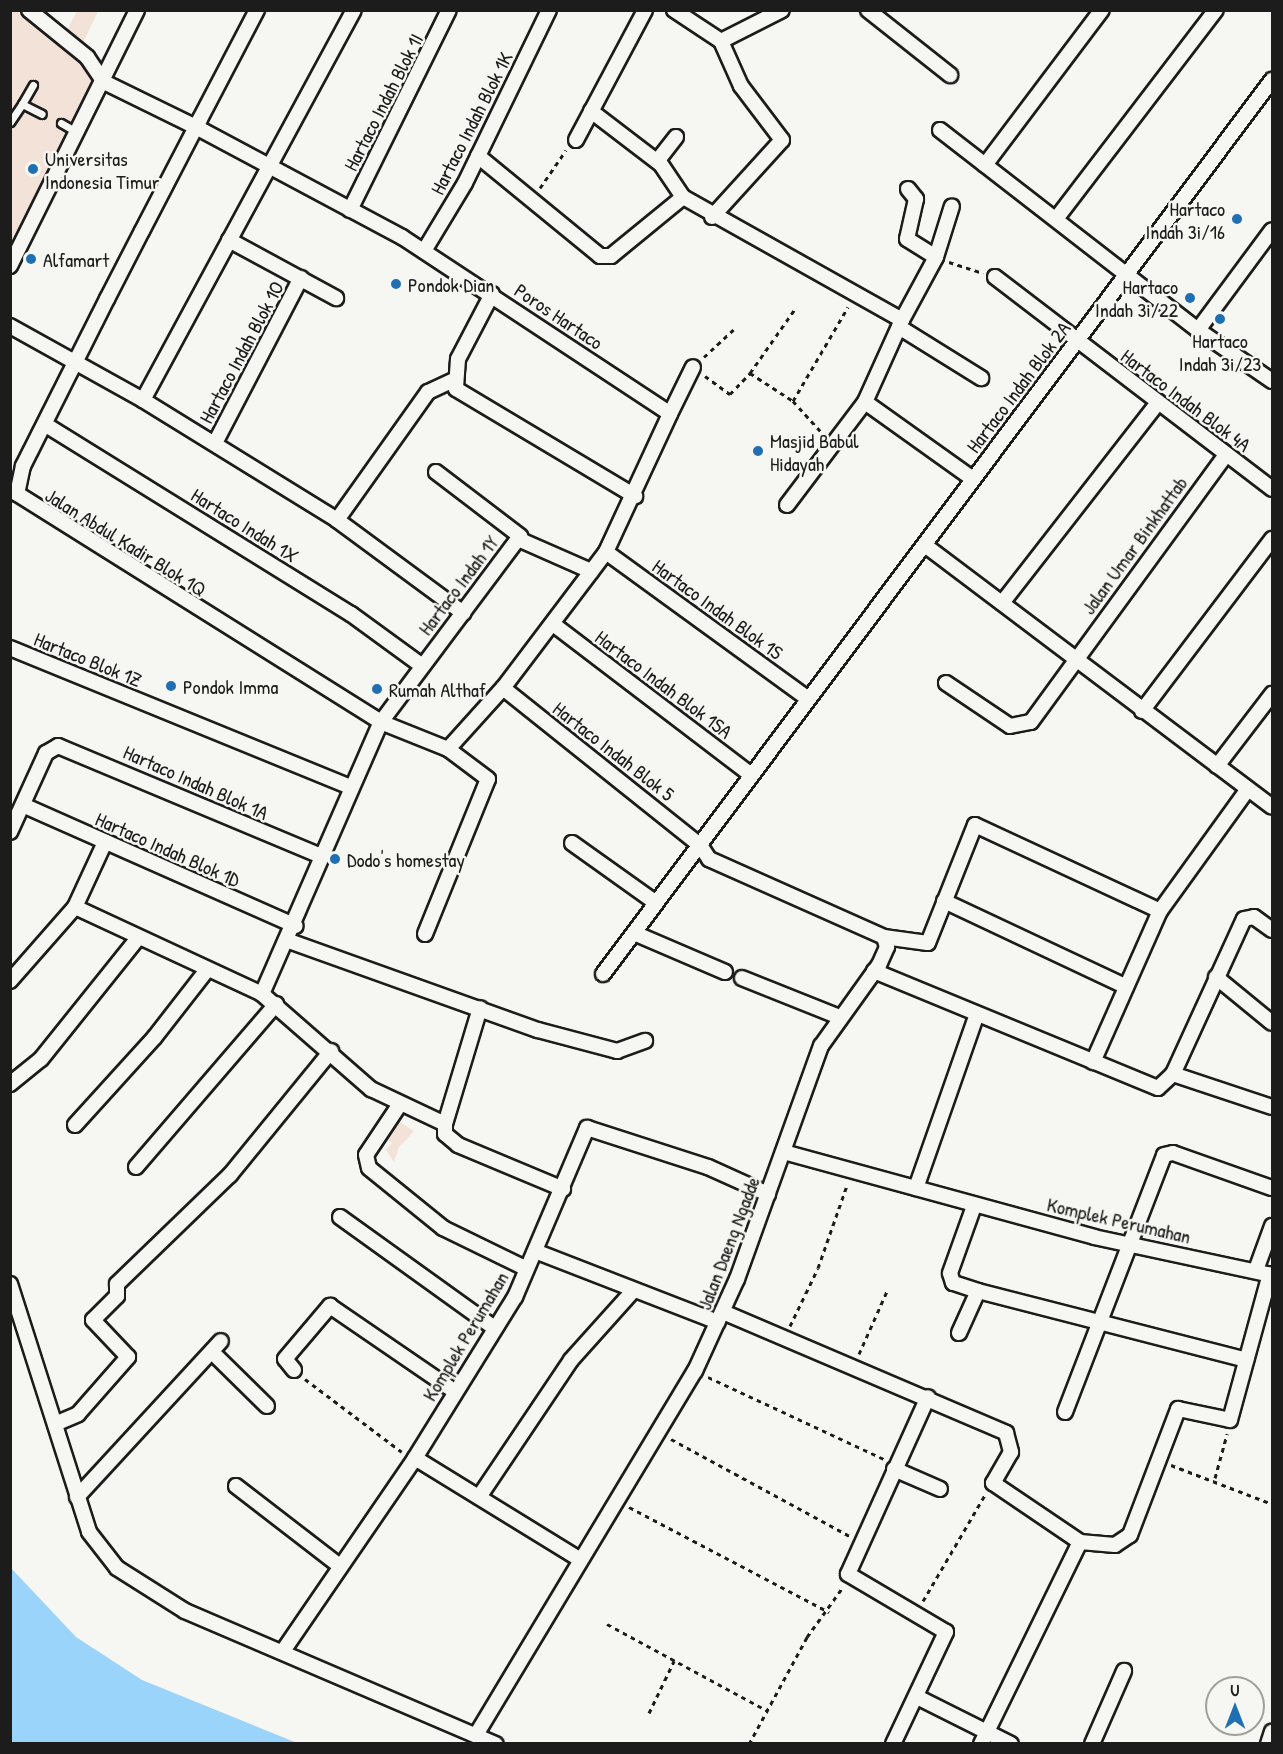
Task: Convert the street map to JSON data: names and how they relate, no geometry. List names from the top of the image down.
{
  "streets": {
    "street": [
      "Hartaco Indah Blok 1I",
      "Hartaco Indah Blok 1K",
      "Poros Hartaco",
      "Hartaco Indah Blok 1O",
      "Hartaco Indah Blok 2A",
      "Hartaco Indah Blok 4A",
      "Hartaco Indah 1X",
      "Jalan Abdul Kadir Blok 1Q",
      "Jalan Umar Binkhattab",
      "Hartaco Indah 1Y",
      "Hartaco Indah Blok 1S",
      "Hartaco Blok 1Z",
      "Hartaco Indah Blok 1SA",
      "Hartaco Indah Blok 5",
      "Hartaco Indah Blok 1A",
      "Hartaco Indah Blok 1D",
      "Komplek Perumahan",
      "Jalan Daeng Ngadde"
    ]
  },
  "crossings": [
    ["Hartaco Indah Blok 1I", "Poros Hartaco"],
    ["Hartaco Indah Blok 1K", "Poros Hartaco"],
    ["Poros Hartaco", "Jalan Abdul Kadir Blok 1Q"],
    ["Hartaco Indah Blok 2A", "Hartaco Indah Blok 4A"],
    ["Hartaco Indah Blok 2A", "Hartaco Indah Blok 1S"],
    ["Hartaco Indah Blok 2A", "Hartaco Indah Blok 1SA"],
    ["Hartaco Indah Blok 2A", "Hartaco Indah Blok 5"],
    ["Hartaco Indah Blok 4A", "Jalan Umar Binkhattab"],
    ["Hartaco Indah 1X", "Jalan Abdul Kadir Blok 1Q"],
    ["Hartaco Indah 1X", "Hartaco Indah 1Y"],
    ["Jalan Abdul Kadir Blok 1Q", "Hartaco Indah 1Y"],
    ["Hartaco Indah 1Y", "Hartaco Blok 1Z"],
    ["Hartaco Indah 1Y", "Hartaco Indah Blok 1A"],
    ["Hartaco Indah 1Y", "Hartaco Indah Blok 1D"],
    ["Hartaco Indah Blok 1A", "Hartaco Indah Blok 1D"],
    ["Komplek Perumahan", "Jalan Daeng Ngadde"]
  ],
  "places": [
    "Universitas Indonesia Timur",
    "Hartaco Indah 3i/16",
    "Alfamart",
    "Pondok Dian",
    "Hartaco Indah 3i/22",
    "Hartaco Indah 3i/23",
    "Masjid Babul Hidayah",
    "Pondok Imma",
    "Rumah Althaf",
    "Dodo's homestay"
  ],
  "north": "top"
}
